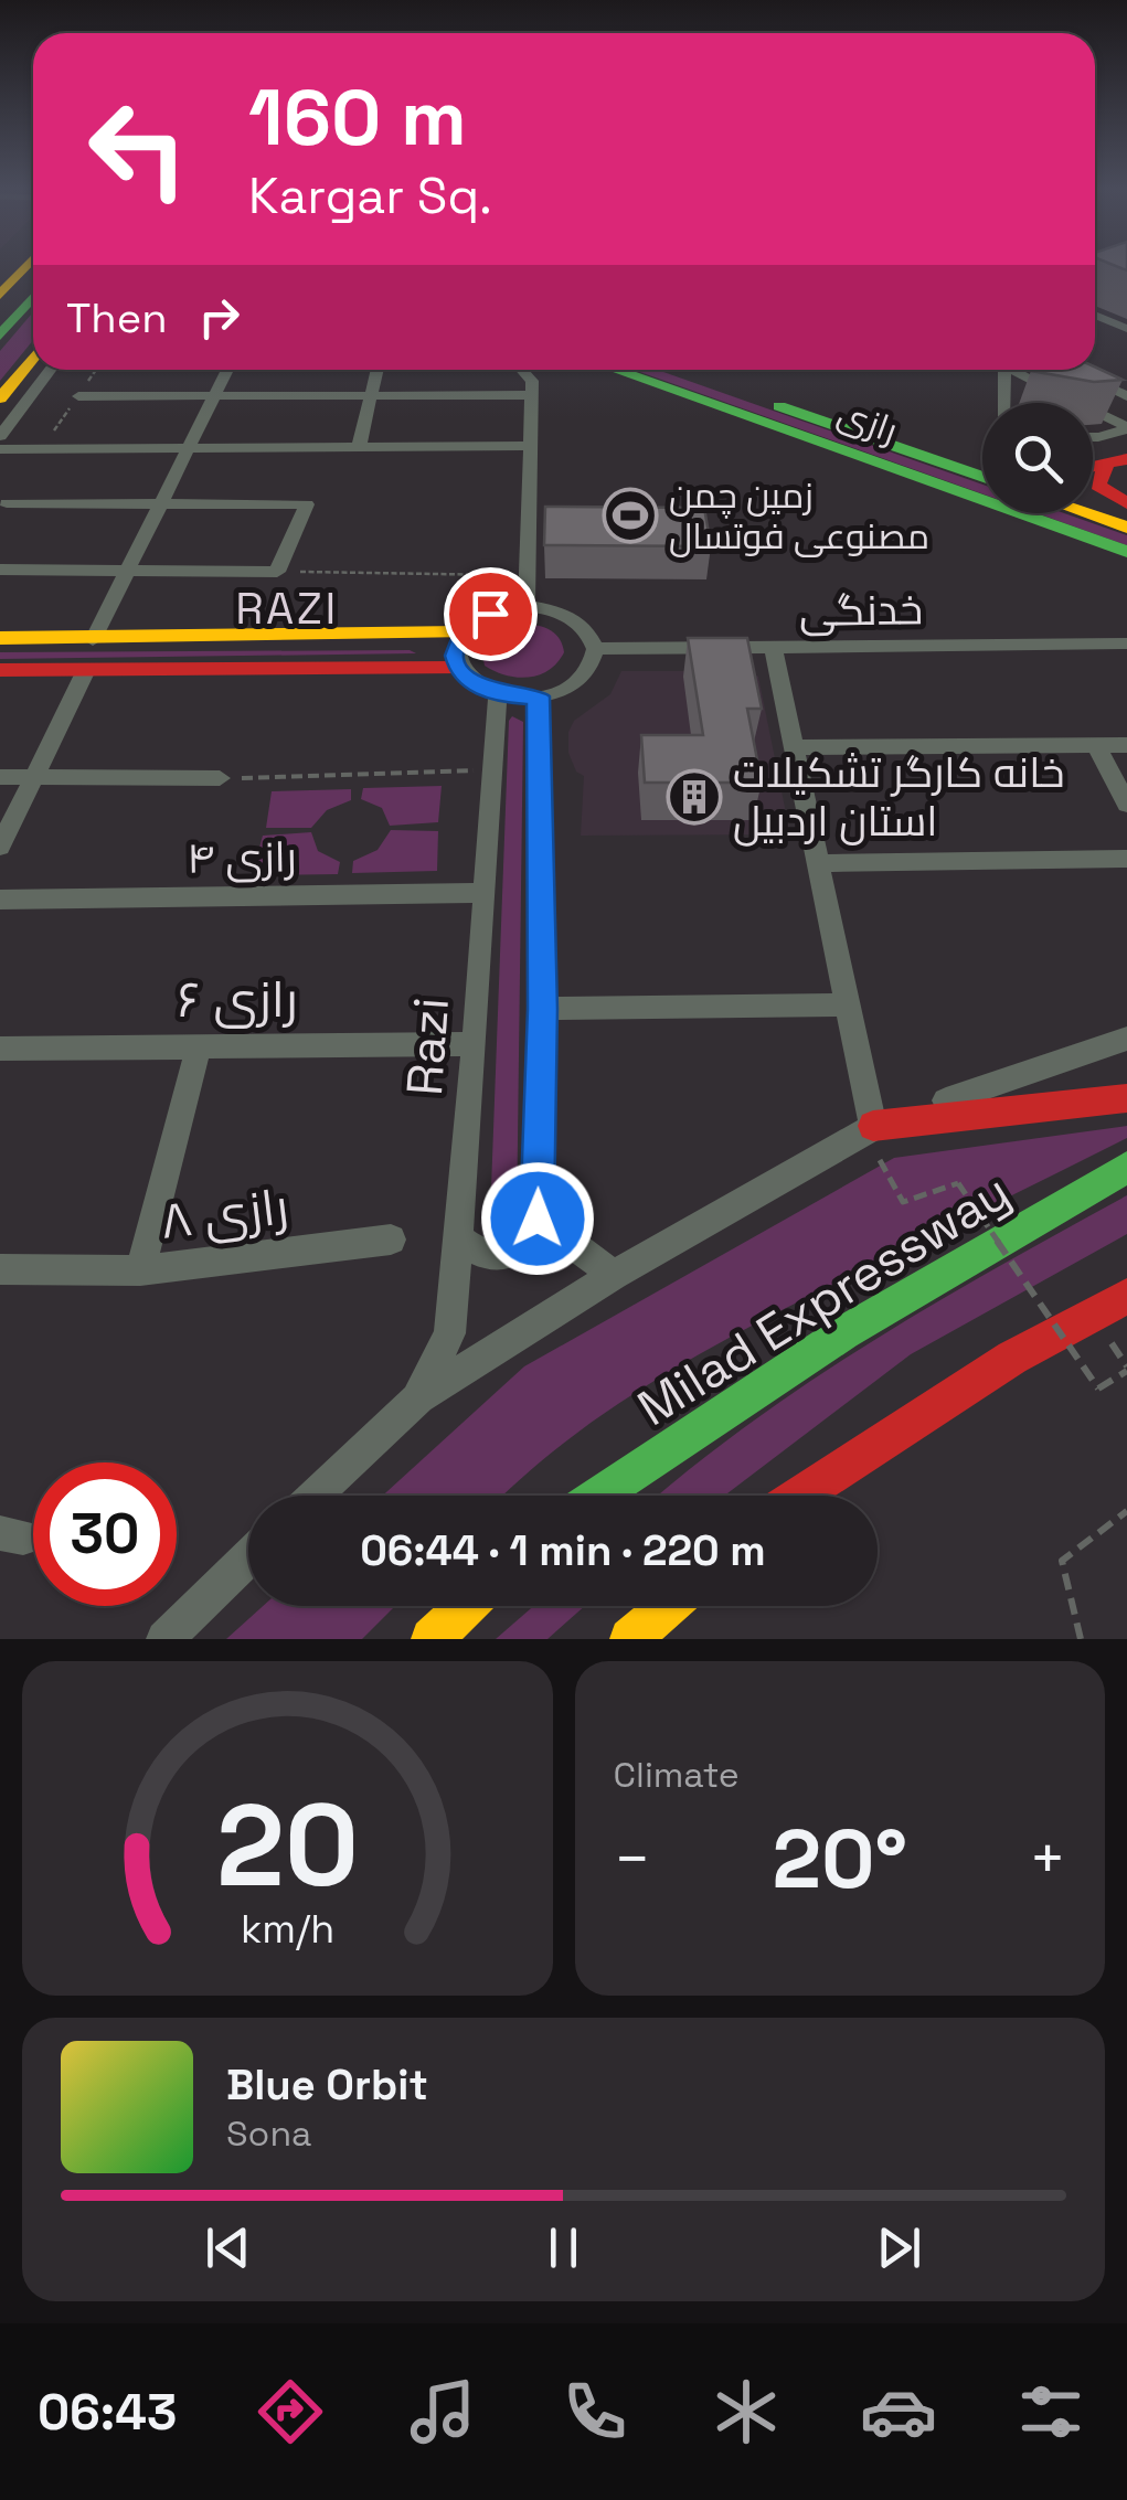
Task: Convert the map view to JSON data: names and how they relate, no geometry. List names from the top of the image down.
{
  "streets": {
    "main road": ["رازی", "Milad Expressway"],
    "street": [
      "خدنگی",
      "رازی ۴",
      "رازی ۶",
      "Razi",
      "رازی ۸"
    ]
  },
  "crossings": [
    ["خدنگی", "Razi"],
    ["رازی ۴", "Razi"],
    ["رازی ۶", "Razi"]
  ],
  "districts": ["RAZI"],
  "places": {
    "sports": ["زمین چمن مصنوعی فوتسال"],
    "building": ["خانه کارگر تشکیلات استان اردبیل"]
  },
  "page": {
    "turn": ["160 m", "Kargar Sq."],
    "then": "Then",
    "limit": "30",
    "trip": "06:44 · 1 min · 220 m",
    "tile": "Climate",
    "heat": ["−", "20°", "+"],
    "song": ["Blue Orbit", "Sona"],
    "tabs": "06:43",
    "gauge": ["20", "km/h"]
  }
}
